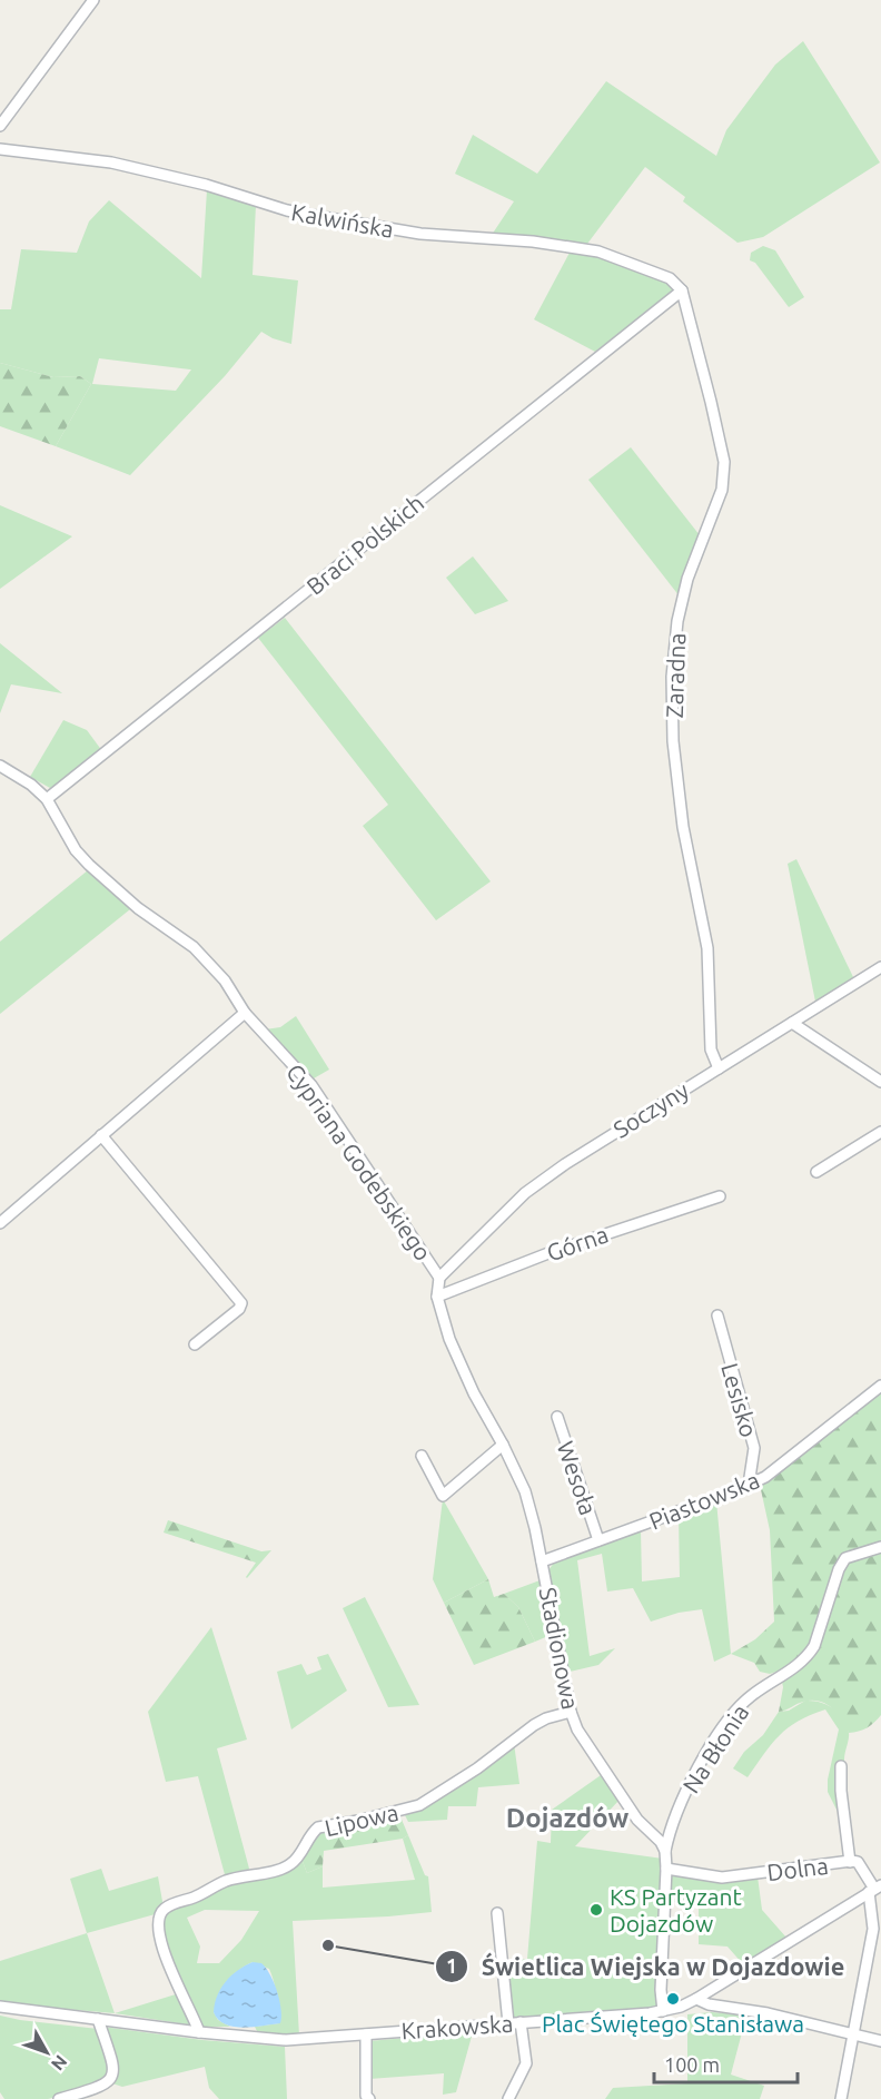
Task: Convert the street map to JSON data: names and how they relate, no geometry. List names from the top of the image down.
{
  "streets": {
    "street": [
      "Kalwińska",
      "Braci Polskich",
      "Zaradna",
      "Soczyny",
      "Cypriana Godebskiego",
      "Górna",
      "Lesisko",
      "Wesoła",
      "Piastowska",
      "Stadionowa",
      "Na Błonia",
      "Lipowa",
      "Dolna",
      "Krakowska"
    ]
  },
  "crossings": [
    ["Kalwińska", "Braci Polskich"],
    ["Kalwińska", "Zaradna"],
    ["Braci Polskich", "Zaradna"],
    ["Braci Polskich", "Cypriana Godebskiego"],
    ["Zaradna", "Soczyny"],
    ["Soczyny", "Cypriana Godebskiego"],
    ["Soczyny", "Stadionowa"],
    ["Cypriana Godebskiego", "Stadionowa"],
    ["Górna", "Stadionowa"],
    ["Lesisko", "Piastowska"],
    ["Wesoła", "Piastowska"],
    ["Piastowska", "Stadionowa"],
    ["Stadionowa", "Na Błonia"],
    ["Stadionowa", "Lipowa"],
    ["Lipowa", "Krakowska"],
    ["Dolna", "Krakowska"]
  ],
  "districts": ["Dojazdów"],
  "places": ["KS Partyzant Dojazdów", "Świetlica Wiejska w Dojazdowie", "Plac Świętego Stanisława"],
  "scale_bar": "100 m",
  "north": "bottom right"
}
